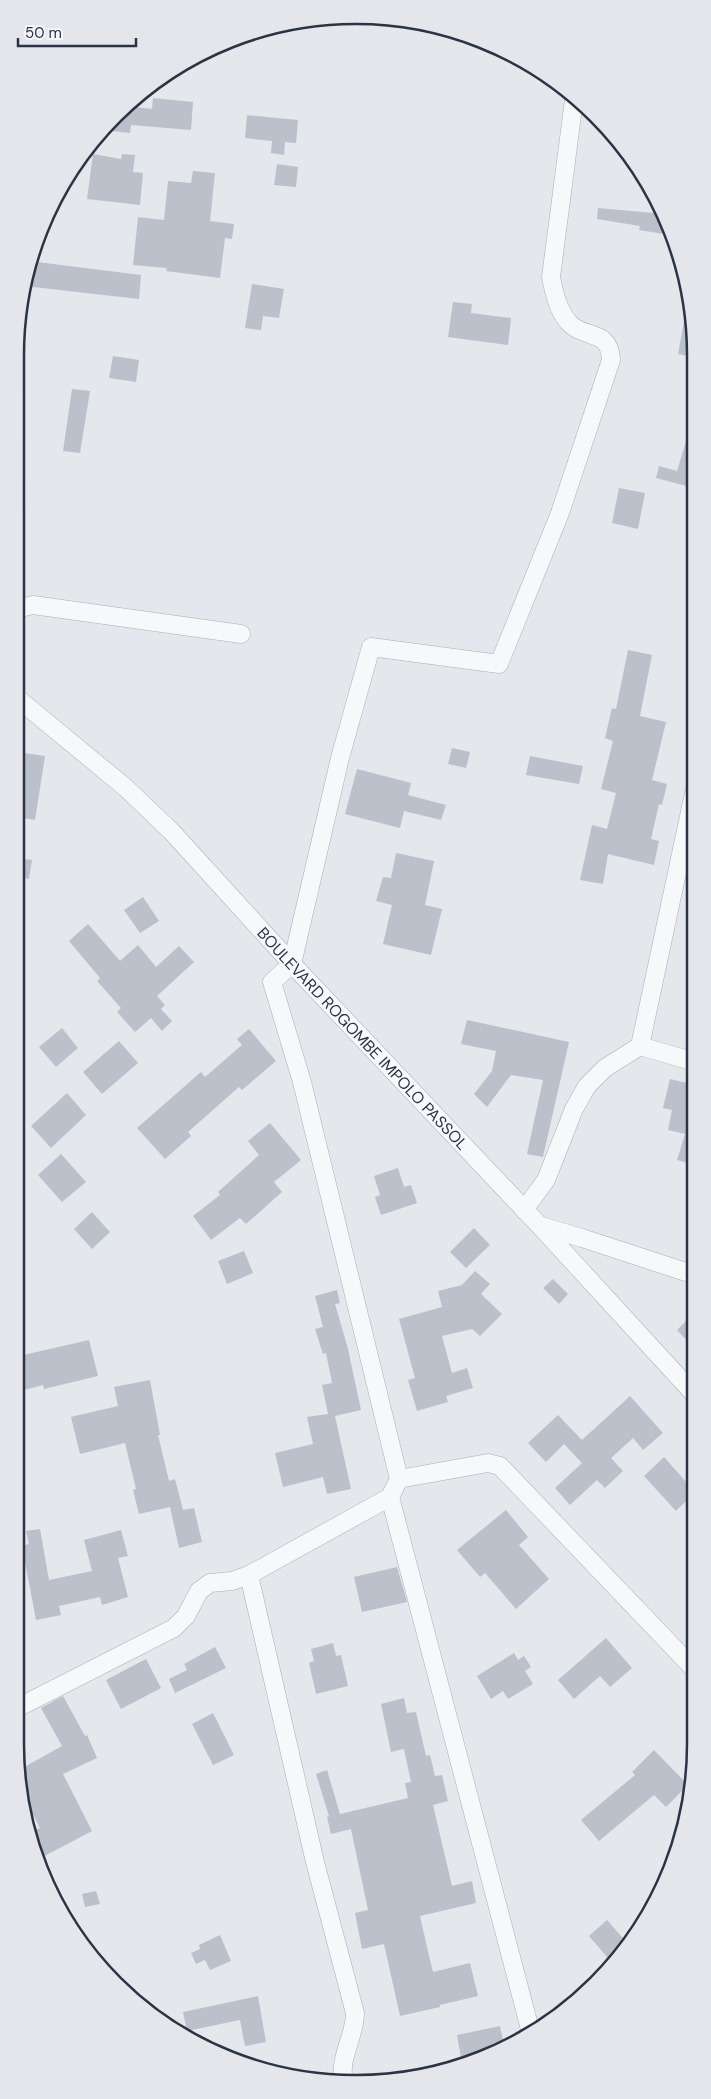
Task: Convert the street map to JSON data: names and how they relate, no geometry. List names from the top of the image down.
{
  "streets": {
    "street": ["BOULEVARD ROGOMBE IMPOLO PASSOL"]
  },
  "scale_bar": "50 m"
}
